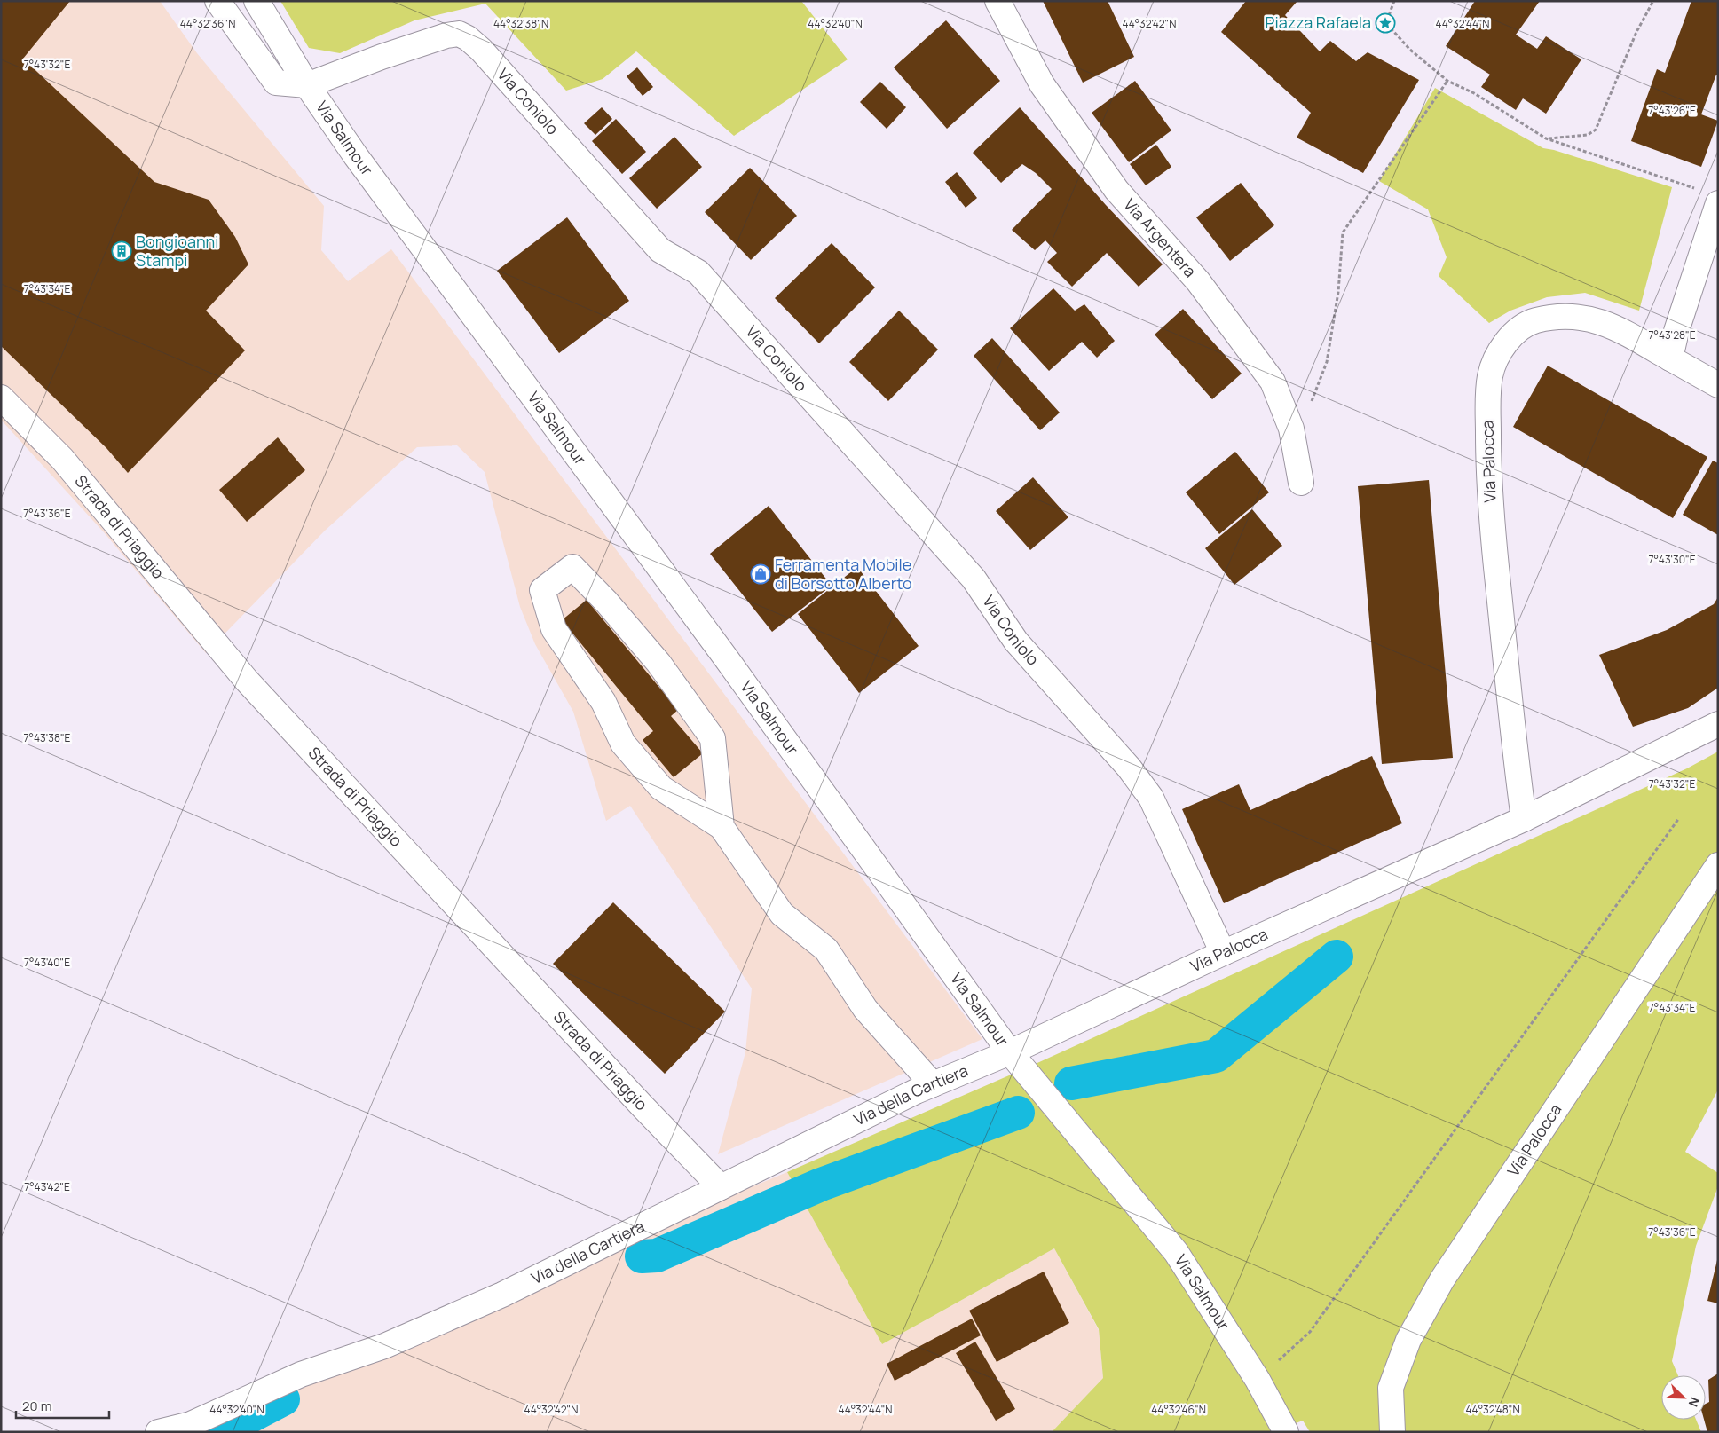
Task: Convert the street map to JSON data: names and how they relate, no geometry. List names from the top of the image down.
{
  "streets": {
    "street": [
      "Via Coniolo",
      "Via Salmour",
      "Via Argentera",
      "Via Palocca",
      "Strada di Priaggio",
      "Via della Cartiera"
    ]
  },
  "crossings": [
    ["Via Coniolo", "Via Salmour"],
    ["Via Coniolo", "Via Palocca"],
    ["Via Salmour", "Via Palocca"],
    ["Via Salmour", "Via della Cartiera"],
    ["Via Palocca", "Via della Cartiera"],
    ["Strada di Priaggio", "Via della Cartiera"]
  ],
  "places": {
    "place": ["Piazza Rafaela"],
    "building": ["Bongioanni Stampi"],
    "shop": ["Ferramenta Mobile di Borsotto Alberto"]
  },
  "scale_bar": "20 m",
  "north": "bottom right",
  "coordinates": [
    "44°32'36\"N",
    "44°32'38\"N",
    "44°32'40\"N",
    "44°32'42\"N",
    "44°32'44\"N",
    "7°43'32\"E",
    "7°43'26\"E",
    "7°43'34\"E",
    "7°43'28\"E",
    "7°43'36\"E",
    "7°43'30\"E",
    "7°43'38\"E",
    "7°43'40\"E",
    "7°43'42\"E",
    "44°32'46\"N",
    "44°32'48\"N"
  ]
}
